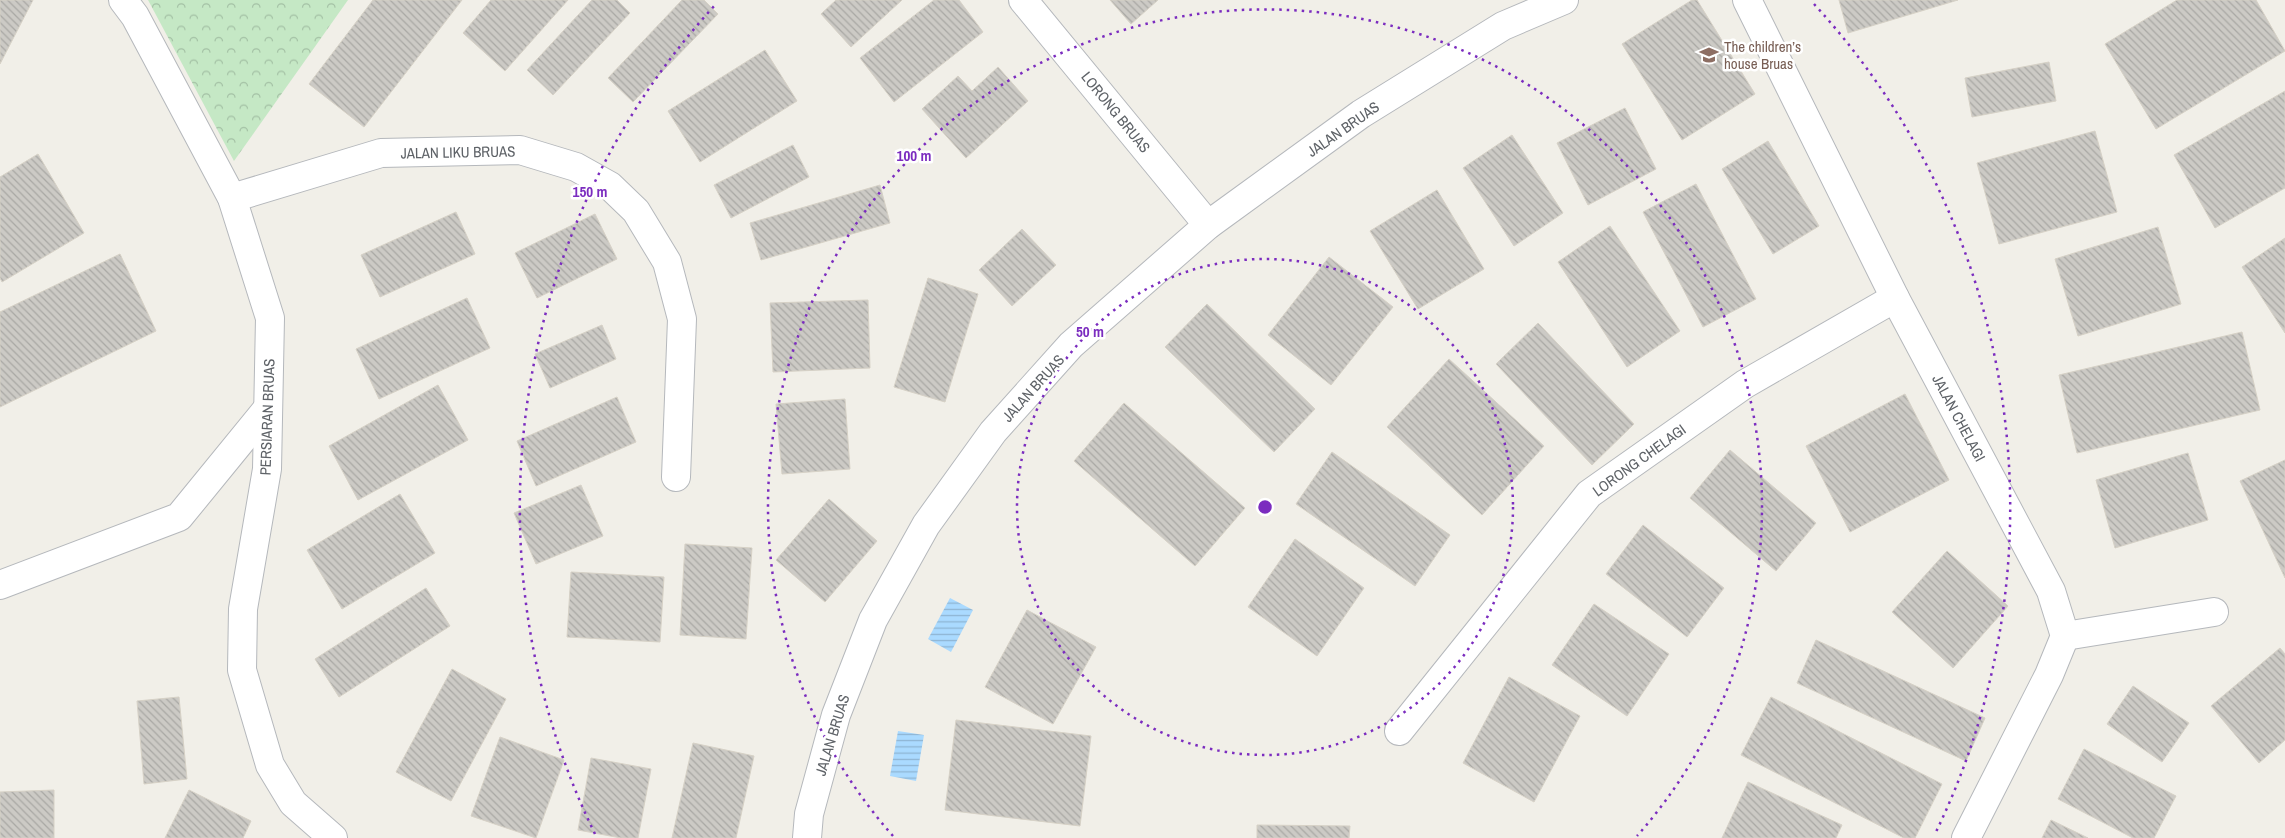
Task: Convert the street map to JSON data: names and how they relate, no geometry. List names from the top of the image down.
{
  "streets": {
    "street": [
      "LORONG BRUAS",
      "JALAN BRUAS",
      "JALAN LIKU BRUAS",
      "PERSIARAN BRUAS",
      "JALAN CHELAGI",
      "LORONG CHELAGI"
    ]
  },
  "crossings": [
    ["LORONG BRUAS", "JALAN BRUAS"],
    ["JALAN LIKU BRUAS", "PERSIARAN BRUAS"],
    ["JALAN CHELAGI", "LORONG CHELAGI"]
  ],
  "places": {
    "school or university": ["The children’s house Bruas"]
  },
  "rings": ["100 m", "150 m", "50 m"]
}
